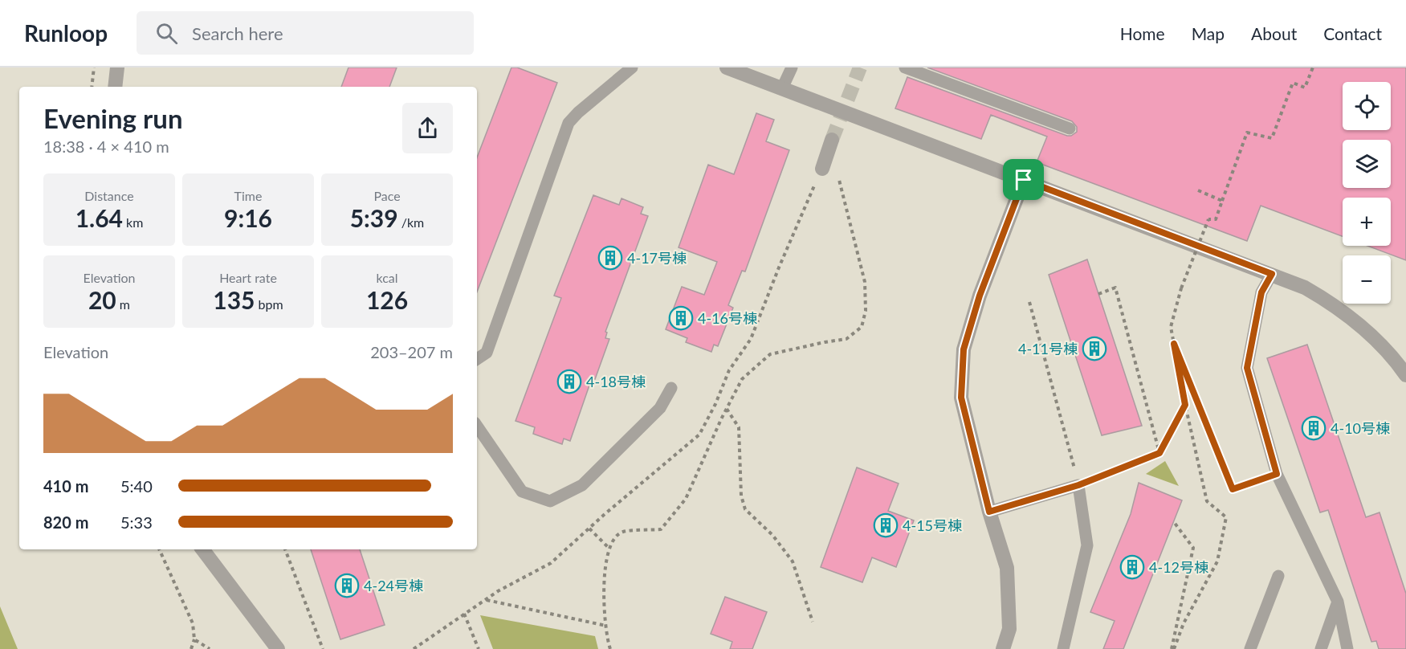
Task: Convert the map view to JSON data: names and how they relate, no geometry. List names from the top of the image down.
{
  "places": {
    "building": [
      "4-17号棟",
      "4-16号棟",
      "4-11号棟",
      "4-18号棟",
      "4-10号棟",
      "4-15号棟",
      "4-12号棟",
      "4-24号棟"
    ]
  },
  "page": {
    "header": "Runloop",
    "search": "Search here",
    "nav": [
      "Home",
      "Map",
      "About",
      "Contact"
    ],
    "map_buttons": ["+", "−"],
    "heading": ["Evening run", "18:38 · 4 × 410 m"],
    "stats": [
      ["Distance", "1.64 km"],
      ["Time", "9:16"],
      ["Pace", "5:39 /km"],
      ["Elevation", "20 m"],
      ["Heart rate", "135 bpm"],
      ["kcal", "126"]
    ],
    "chart": ["Elevation", "203–207 m"],
    "list": [
      {
        "name": "410 m",
        "note": "5:40"
      },
      {
        "name": "820 m",
        "note": "5:33"
      }
    ]
  }
}
